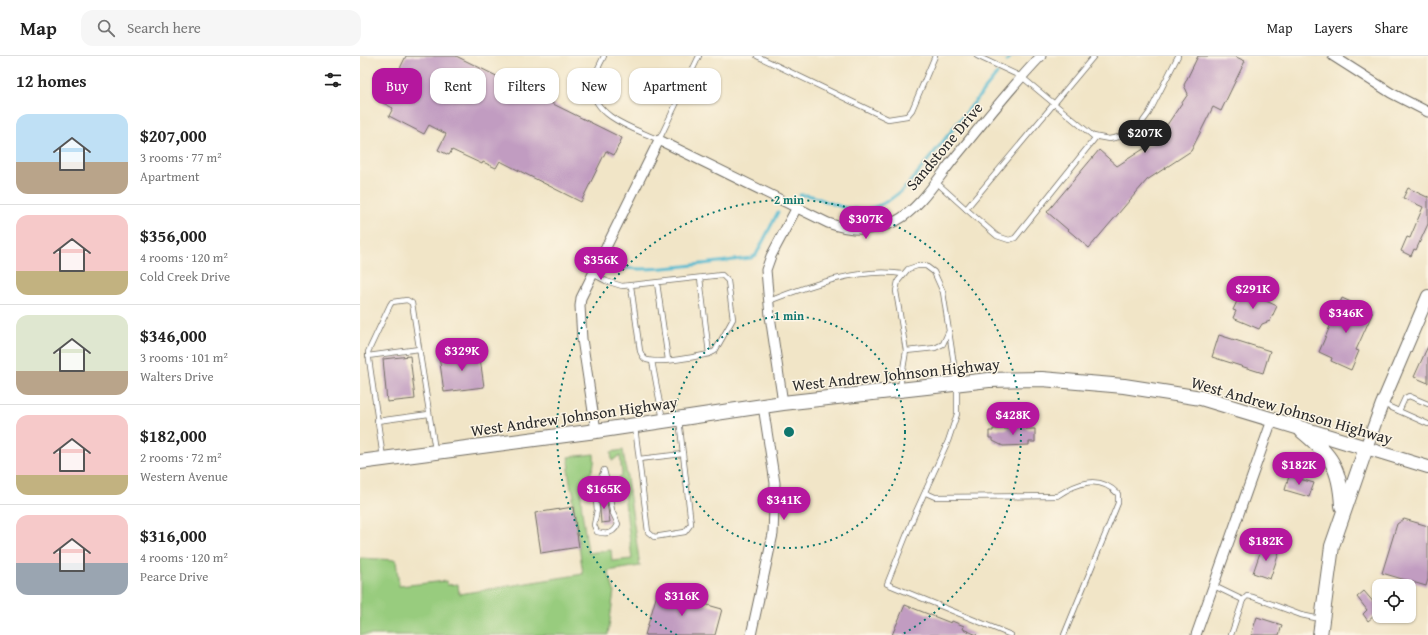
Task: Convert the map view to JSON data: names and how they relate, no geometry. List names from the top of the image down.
{
  "streets": {
    "main road": ["West Andrew Johnson Highway"],
    "street": ["Sandstone Drive"]
  },
  "page": {
    "header": "Map",
    "search": "Search here",
    "nav": ["Map", "Layers", "Share"],
    "heading": "12 homes",
    "chip": [
      "Buy",
      "Rent",
      "Filters",
      "New",
      "Apartment"
    ],
    "list": [
      {
        "name": "$207,000",
        "note": "3 rooms · 77 m² · Apartment"
      },
      {
        "name": "$356,000",
        "note": "4 rooms · 120 m² · Cold Creek Drive"
      },
      {
        "name": "$346,000",
        "note": "3 rooms · 101 m² · Walters Drive"
      },
      {
        "name": "$182,000",
        "note": "2 rooms · 72 m² · Western Avenue"
      },
      {
        "name": "$316,000",
        "note": "4 rooms · 120 m² · Pearce Drive"
      }
    ],
    "price": [
      "$207K",
      "$307K",
      "$356K",
      "$291K",
      "$346K",
      "$329K",
      "$428K",
      "$182K",
      "$165K",
      "$341K",
      "$182K",
      "$316K"
    ]
  },
  "rings": ["2 min", "1 min"]
}
